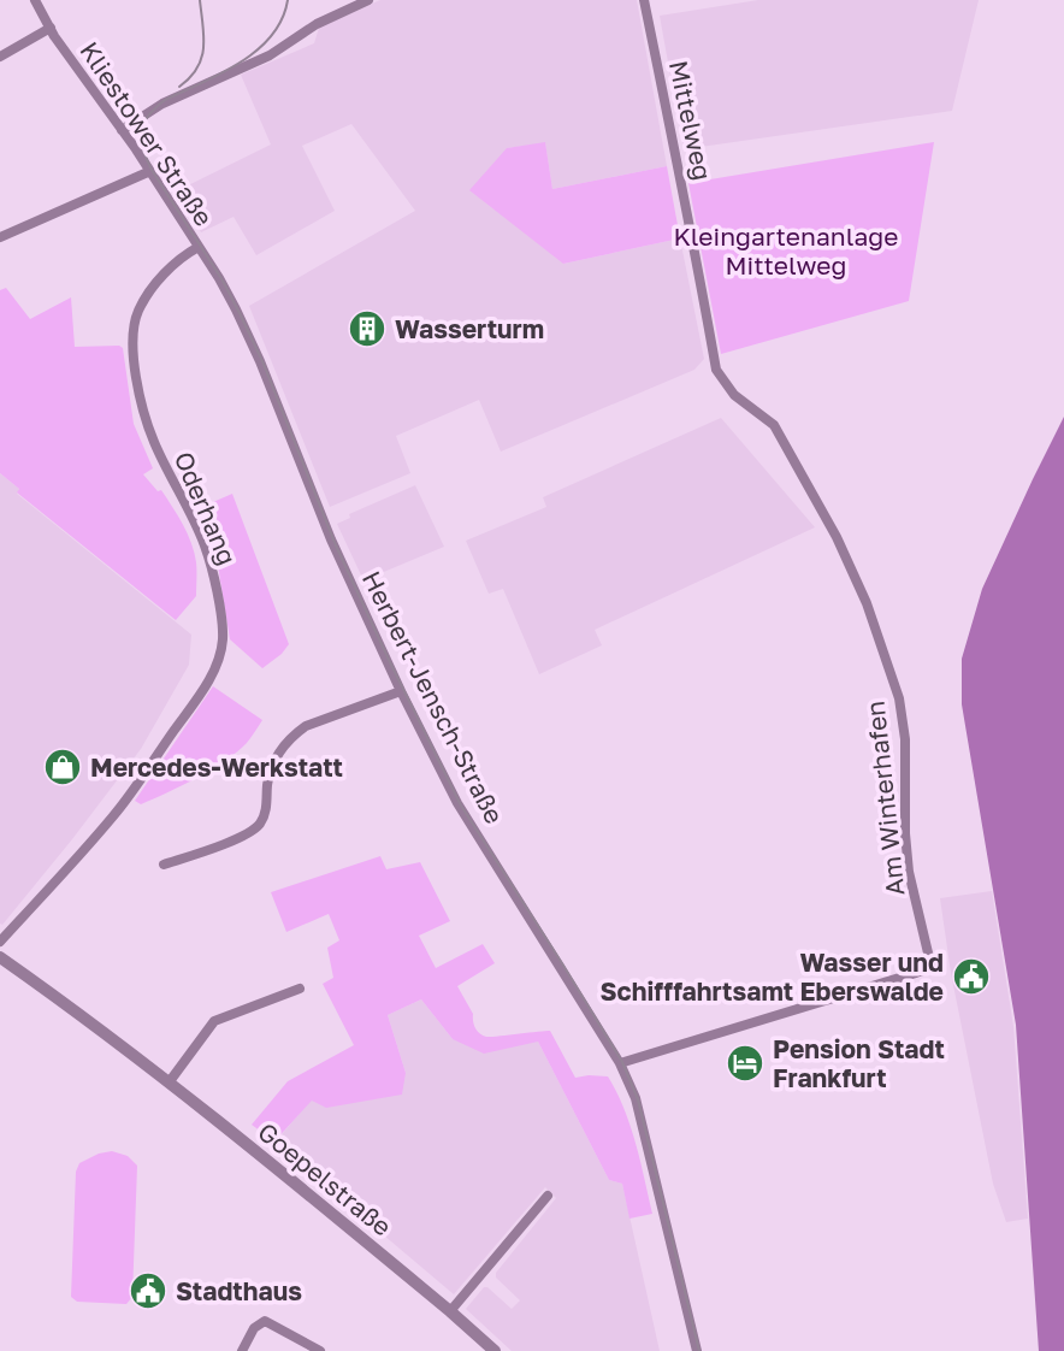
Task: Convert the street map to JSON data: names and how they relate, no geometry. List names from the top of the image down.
{
  "streets": {
    "street": [
      "Mittelweg",
      "Kliestower Straße",
      "Oderhang",
      "Herbert-Jensch-Straße",
      "Am Winterhafen",
      "Goepelstraße"
    ]
  },
  "crossings": [
    ["Mittelweg", "Am Winterhafen"],
    ["Kliestower Straße", "Oderhang"],
    ["Kliestower Straße", "Herbert-Jensch-Straße"],
    ["Oderhang", "Herbert-Jensch-Straße"],
    ["Herbert-Jensch-Straße", "Am Winterhafen"]
  ],
  "parks": ["Kleingartenanlage Mittelweg"],
  "places": {
    "building": ["Wasserturm"],
    "shop": ["Mercedes-Werkstatt"],
    "public building": ["Wasser und Schifffahrtsamt Eberswalde", "Stadthaus"],
    "hotel": ["Pension Stadt Frankfurt"]
  }
}
